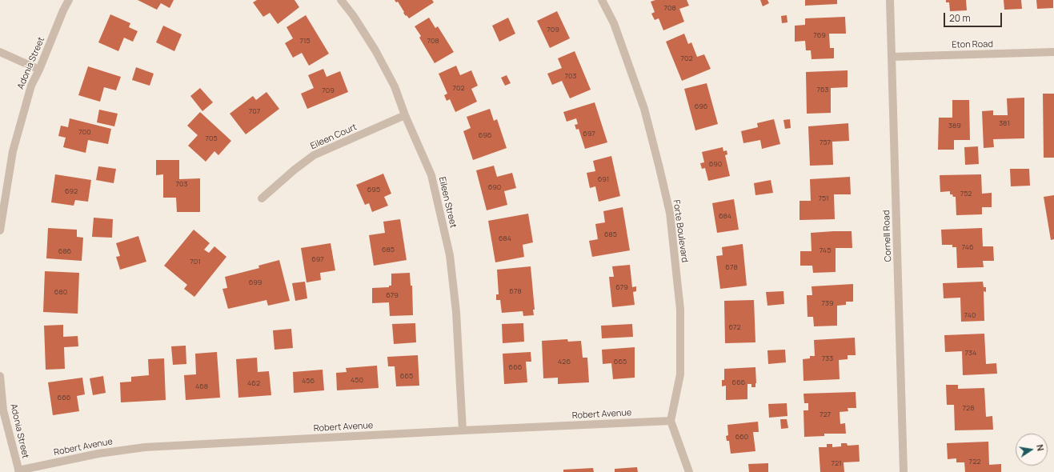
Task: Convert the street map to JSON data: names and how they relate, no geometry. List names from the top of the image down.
{
  "streets": {
    "street": [
      "Eton Road",
      "Adonia Street",
      "Eileen Court",
      "Eileen Street",
      "Forte Boulevard",
      "Cornell Road",
      "Robert Avenue"
    ]
  },
  "crossings": [
    ["Eton Road", "Cornell Road"],
    ["Adonia Street", "Robert Avenue"],
    ["Eileen Court", "Eileen Street"],
    ["Eileen Street", "Robert Avenue"],
    ["Forte Boulevard", "Robert Avenue"]
  ],
  "house_numbers": [
    "708",
    "709",
    "769",
    "715",
    "708",
    "702",
    "703",
    "702",
    "763",
    "709",
    "696",
    "707",
    "381",
    "389",
    "700",
    "697",
    "696",
    "705",
    "757",
    "690",
    "691",
    "703",
    "690",
    "695",
    "692",
    "752",
    "751",
    "684",
    "685",
    "684",
    "746",
    "685",
    "745",
    "686",
    "697",
    "701",
    "678",
    "699",
    "679",
    "678",
    "680",
    "679",
    "739",
    "740",
    "672",
    "734",
    "733",
    "426",
    "665",
    "666",
    "665",
    "450",
    "456",
    "666",
    "462",
    "468",
    "666",
    "728",
    "727",
    "660",
    "722",
    "721"
  ],
  "scale_bar": "20 m",
  "north": "right"
}
